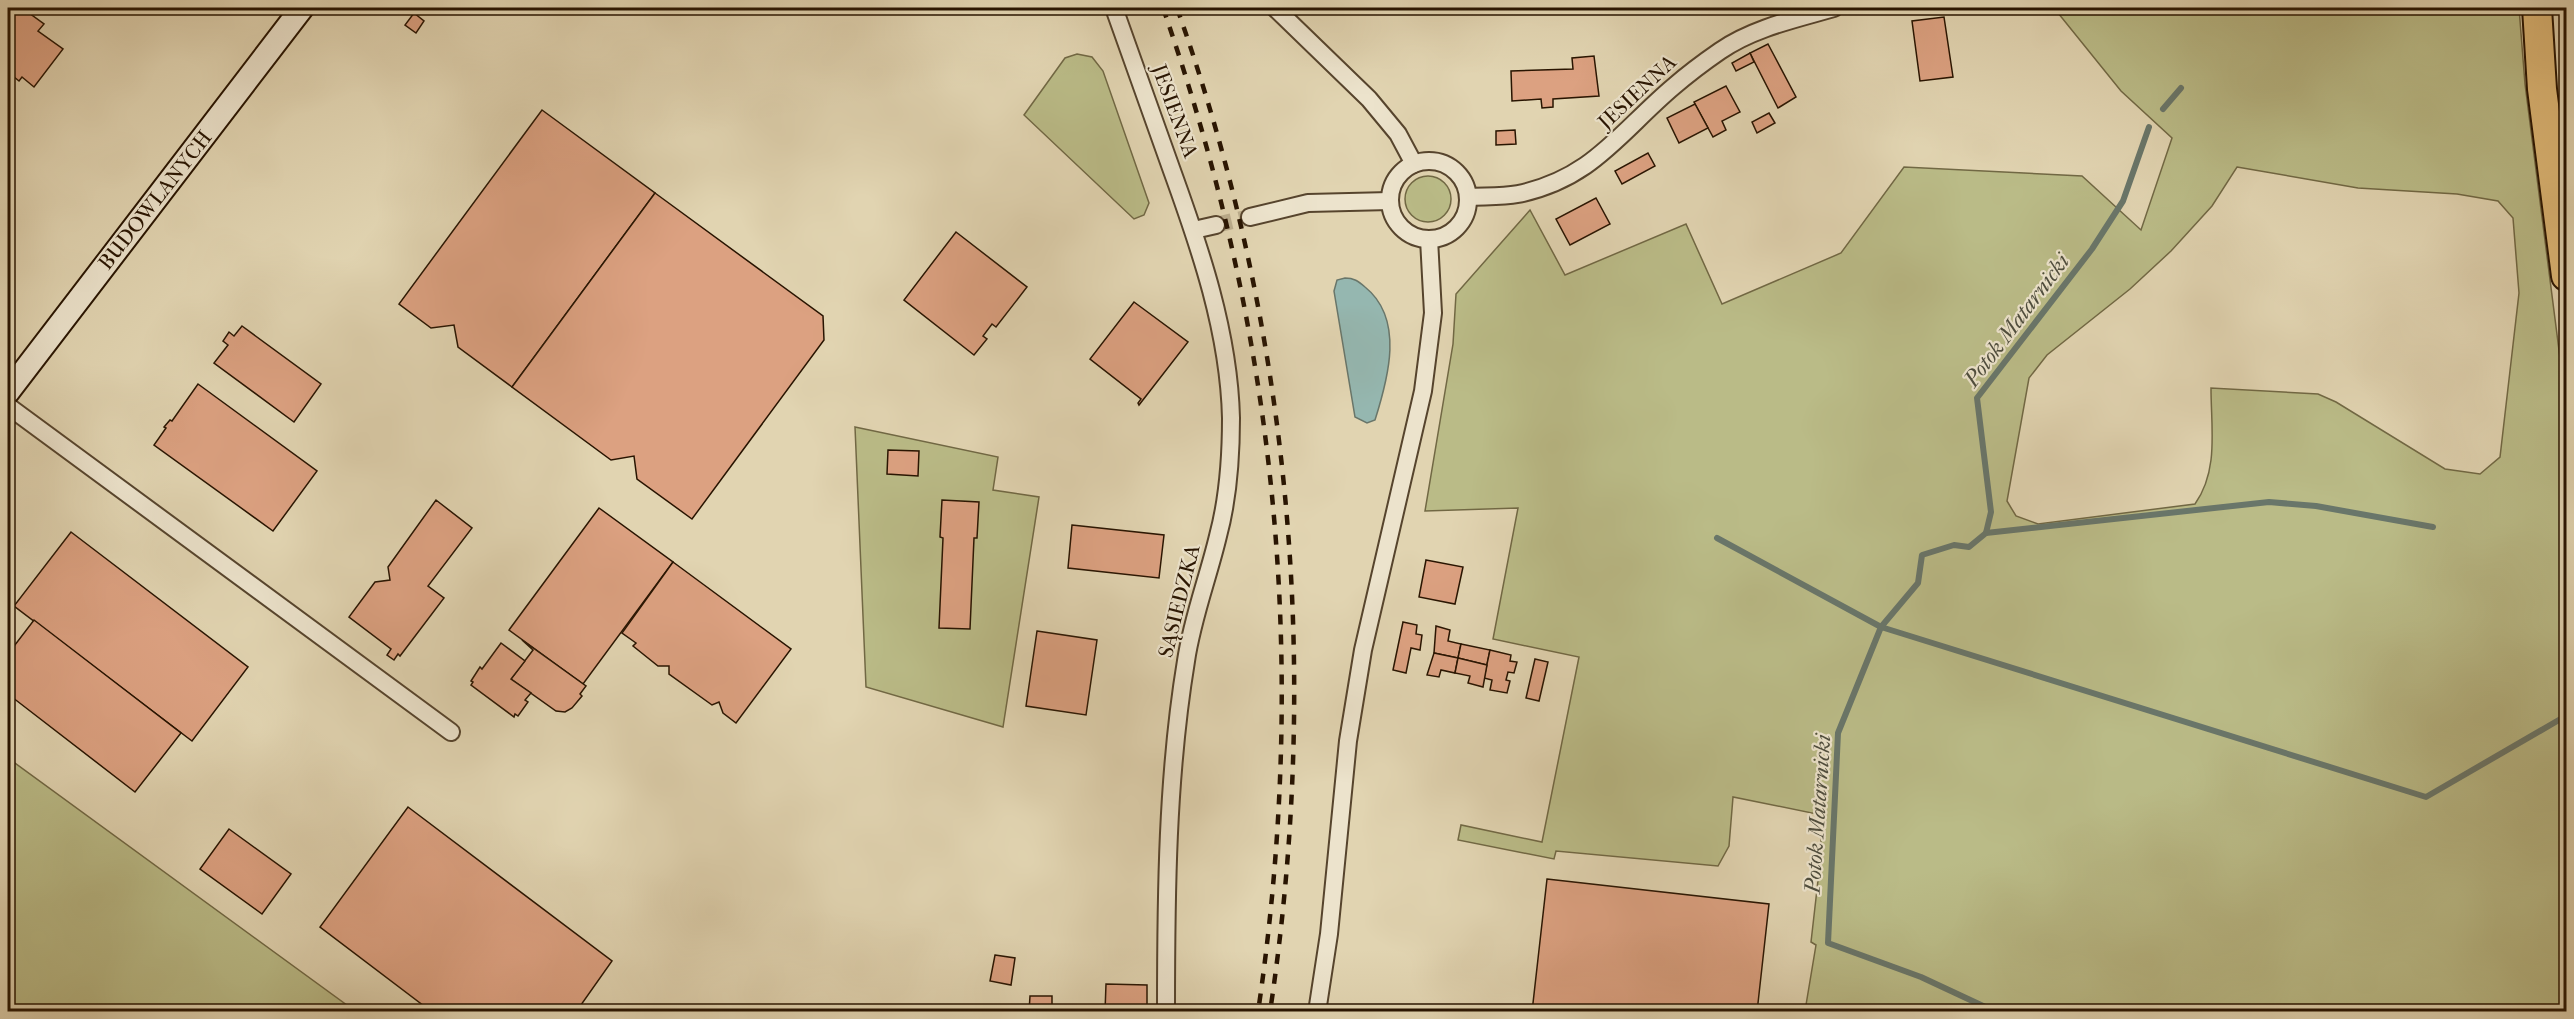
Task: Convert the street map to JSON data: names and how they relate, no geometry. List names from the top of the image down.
{
  "streets": {
    "main road": ["BUDOWLANYCH"],
    "street": ["JESIENNA", "SĄSIEDZKA"]
  },
  "crossings": [
    ["JESIENNA", "SĄSIEDZKA"]
  ],
  "water": ["Potok Matarnicki"]
}
